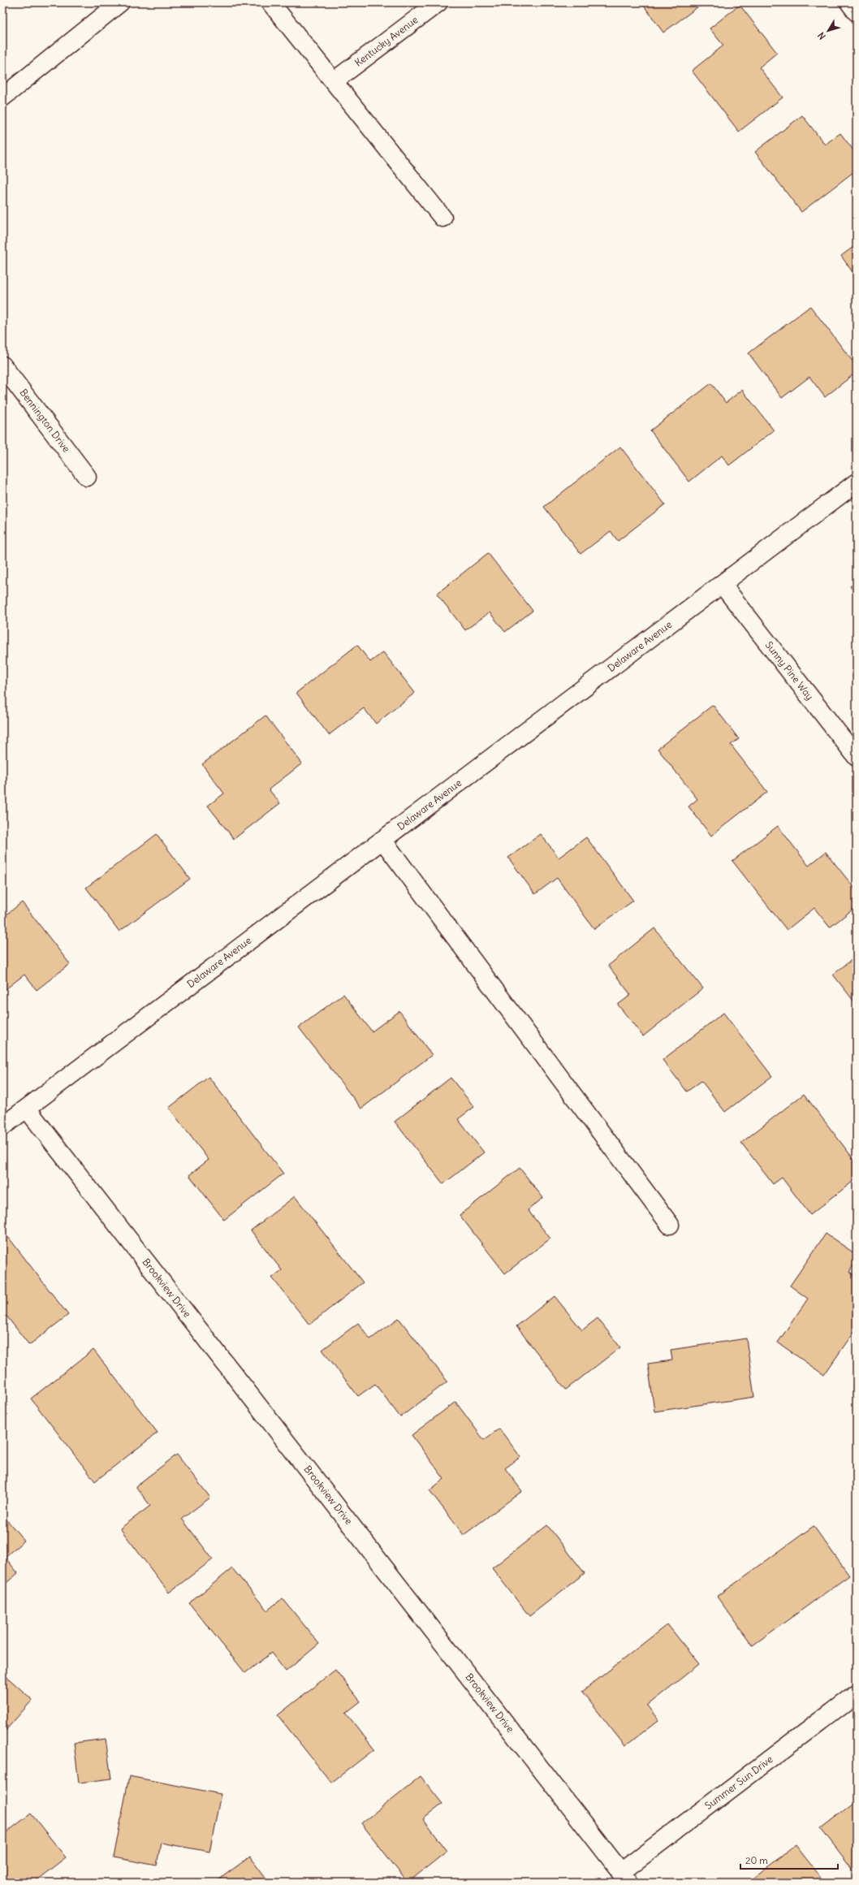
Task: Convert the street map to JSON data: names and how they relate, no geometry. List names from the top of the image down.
{
  "streets": {
    "street": [
      "Kentucky Avenue",
      "Bennington Drive",
      "Delaware Avenue",
      "Sunny Pine Way",
      "Brookview Drive",
      "Summer Sun Drive"
    ]
  },
  "crossings": [
    ["Delaware Avenue", "Sunny Pine Way"],
    ["Delaware Avenue", "Brookview Drive"],
    ["Brookview Drive", "Summer Sun Drive"]
  ],
  "scale_bar": "20 m",
  "north": "bottom left"
}
